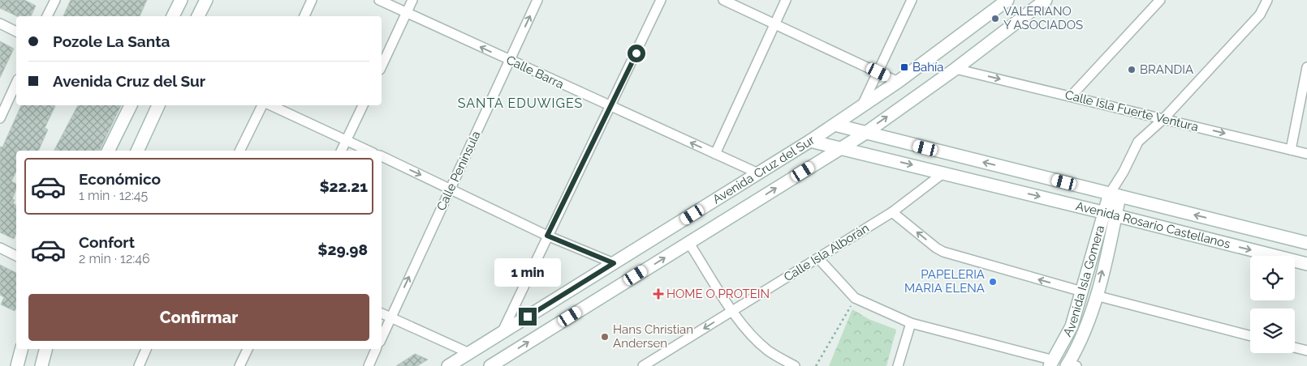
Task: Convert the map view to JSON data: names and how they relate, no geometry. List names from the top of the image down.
{
  "streets": {
    "street": [
      "Calle Barra",
      "Calle Isla Fuerte Ventura",
      "Avenida Cruz del Sur",
      "Calle Península",
      "Avenida Rosario Castellanos",
      "Calle Isla Alborán",
      "Avenida Isla Gomera"
    ]
  },
  "crossings": [
    ["Calle Barra", "Avenida Cruz del Sur"],
    ["Calle Barra", "Calle Península"],
    ["Calle Isla Fuerte Ventura", "Avenida Cruz del Sur"],
    ["Avenida Cruz del Sur", "Avenida Rosario Castellanos"],
    ["Avenida Rosario Castellanos", "Calle Isla Alborán"],
    ["Avenida Rosario Castellanos", "Avenida Isla Gomera"]
  ],
  "one_way": ["Calle Barra", "Calle Isla Fuerte Ventura", "Calle Península"],
  "districts": ["SANTA EDUWIGES"],
  "places": {
    "other": [
      "VALERIANO Y ASOCIADOS",
      "BRANDIA",
      "PAPELERIA MARIA ELENA",
      "Hans Christian Andersen"
    ],
    "transit": ["Bahía"],
    "health": ["HOME O PROTEIN"]
  },
  "page": {
    "banner": ["Pozole La Santa", "Avenida Cruz del Sur"],
    "list": [
      {
        "name": "Económico",
        "note": "1 min · 12:45",
        "value": "$22.21"
      },
      {
        "name": "Confort",
        "note": "2 min · 12:46",
        "value": "$29.98"
      }
    ],
    "bubble": "1 min",
    "buttons": "Confirmar"
  }
}
